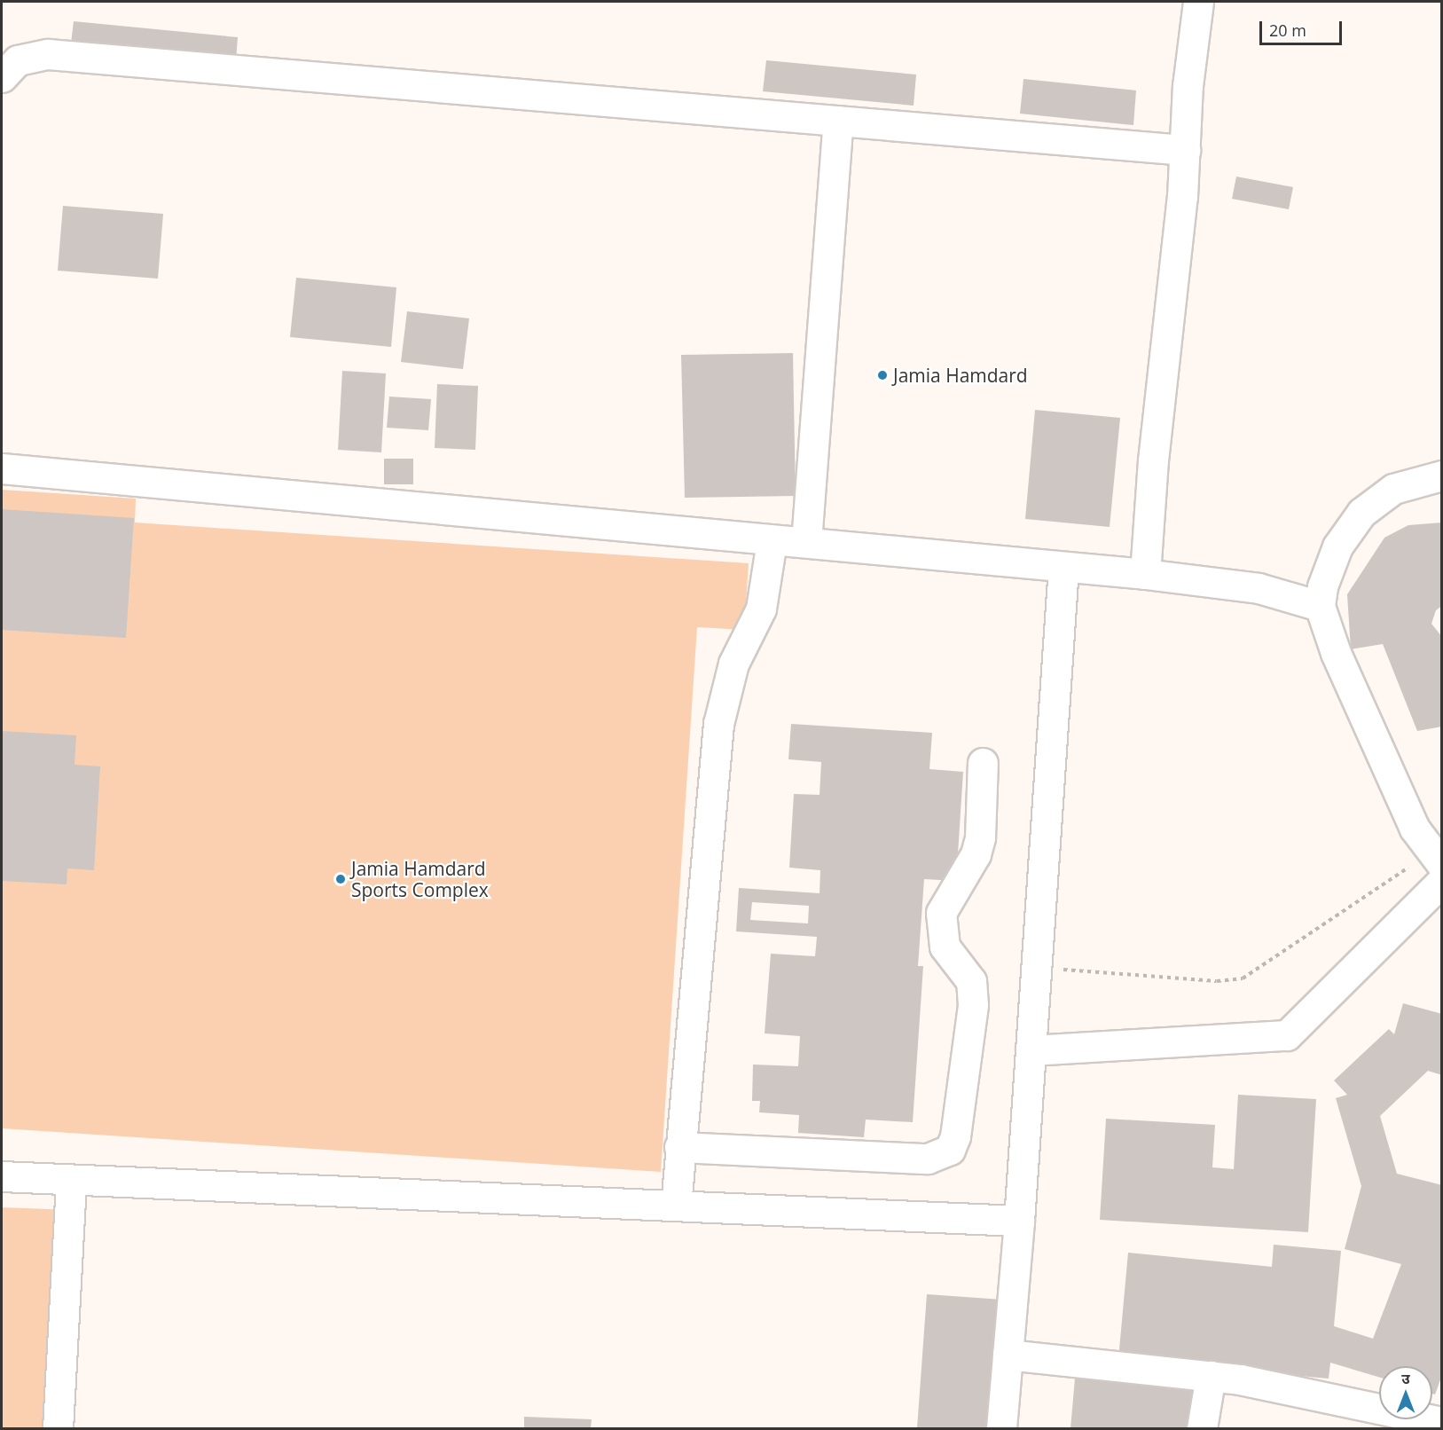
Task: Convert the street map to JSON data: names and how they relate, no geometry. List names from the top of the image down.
{
  "places": ["Jamia Hamdard", "Jamia Hamdard Sports Complex"],
  "scale_bar": "20 m",
  "north": "top"
}
